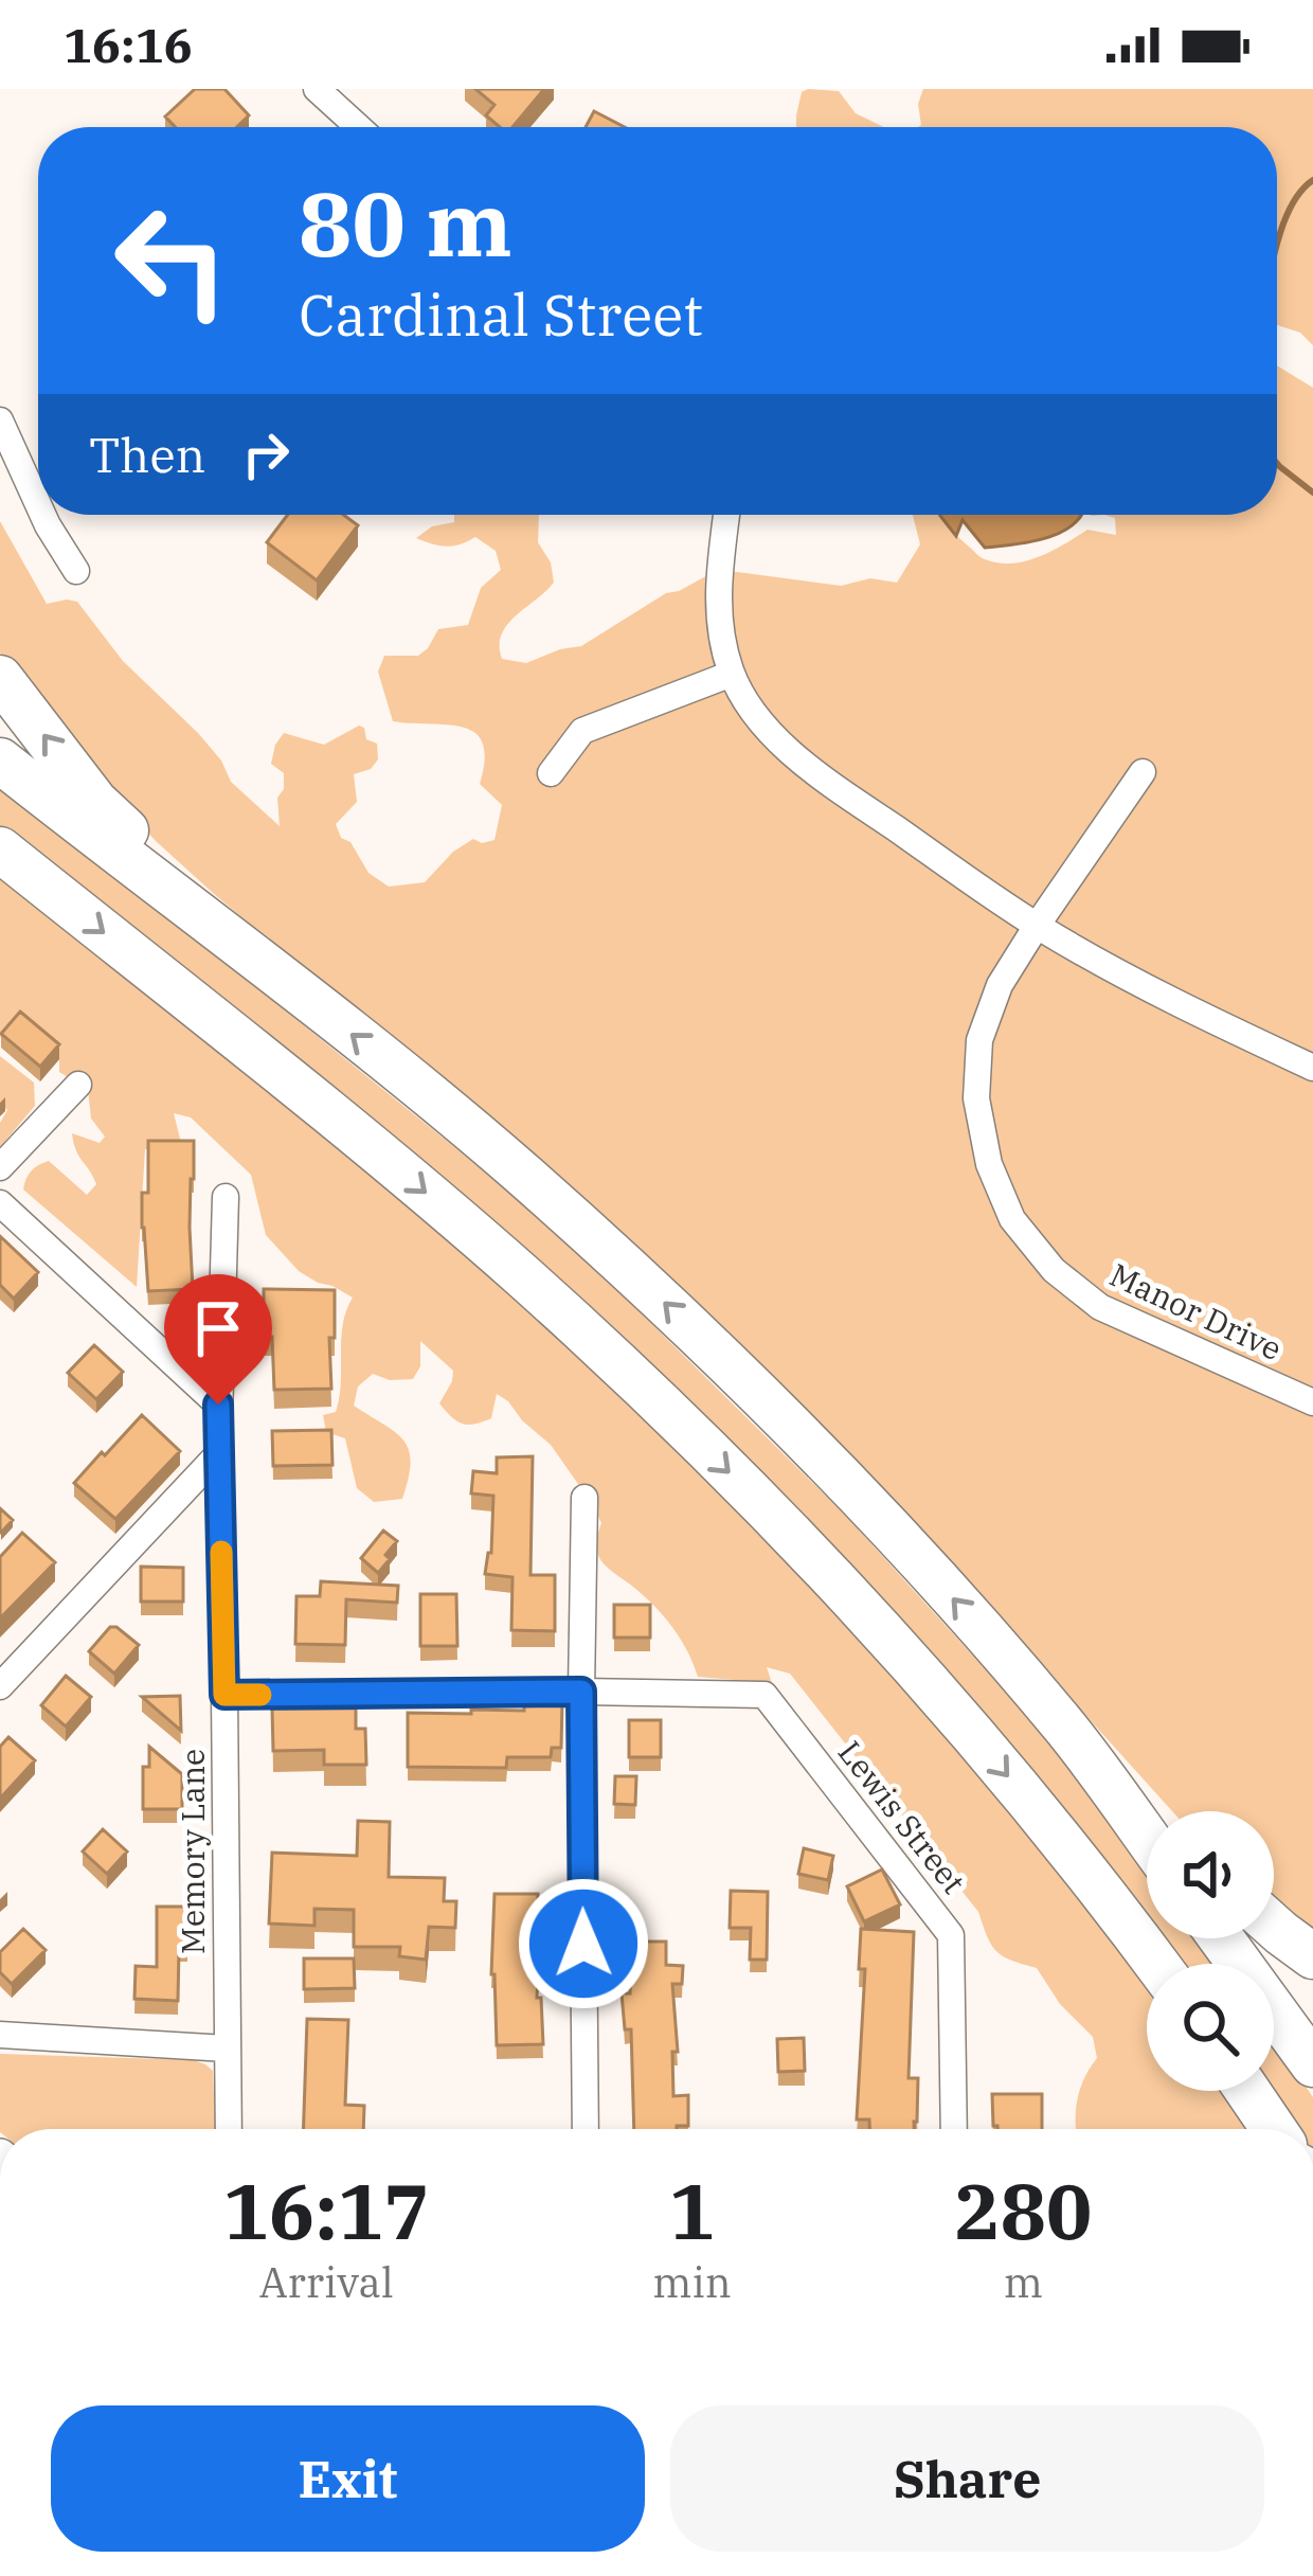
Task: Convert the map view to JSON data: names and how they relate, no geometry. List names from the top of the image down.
{
  "streets": {
    "street": ["Manor Drive", "Lewis Street", "Memory Lane"]
  },
  "page": {
    "status": "16:16",
    "turn": ["80 m", "Cardinal Street"],
    "then": "Then",
    "eta": [
      "16:17",
      "Arrival",
      "1",
      "min",
      "280",
      "m"
    ],
    "buttons": ["Exit", "Share"]
  }
}
